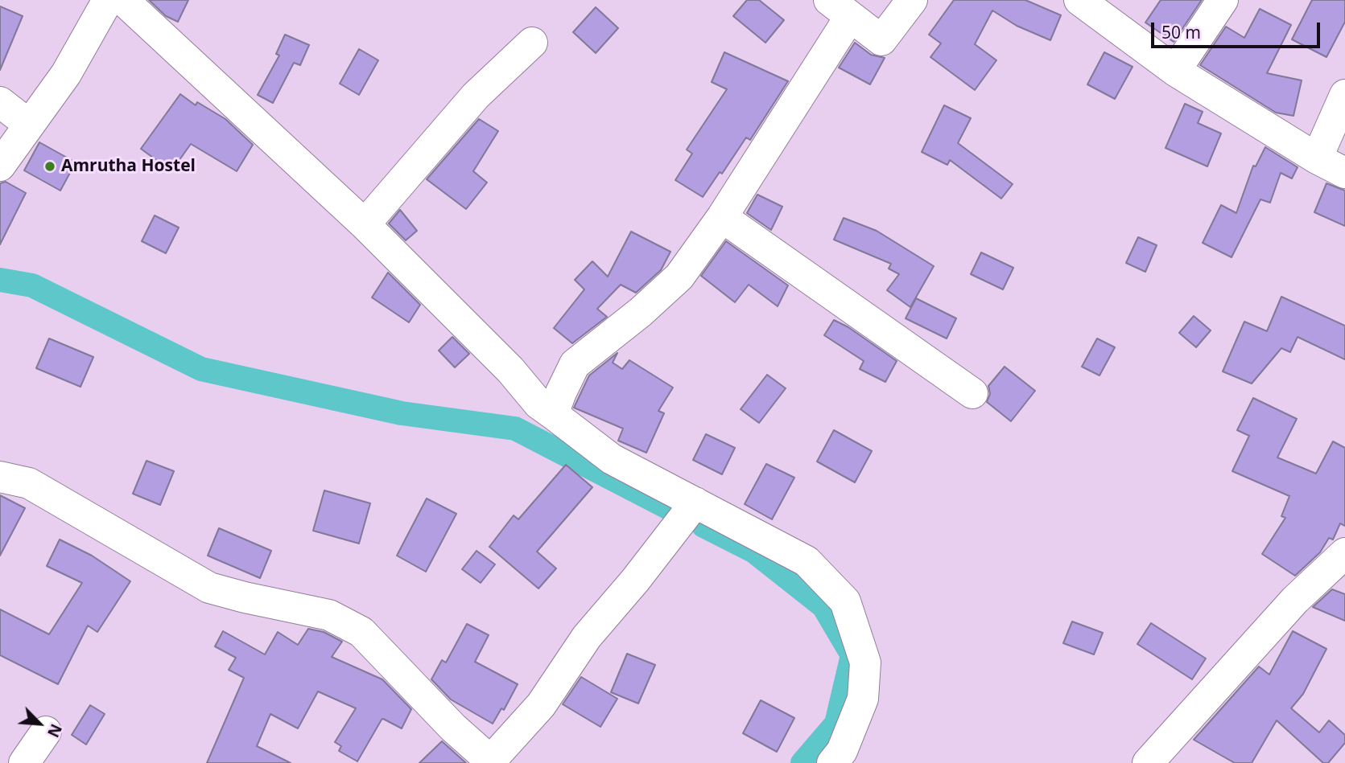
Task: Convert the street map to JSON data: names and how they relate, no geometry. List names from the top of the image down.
{
  "places": ["Amrutha Hostel"],
  "scale_bar": "50 m",
  "north": "bottom right"
}
